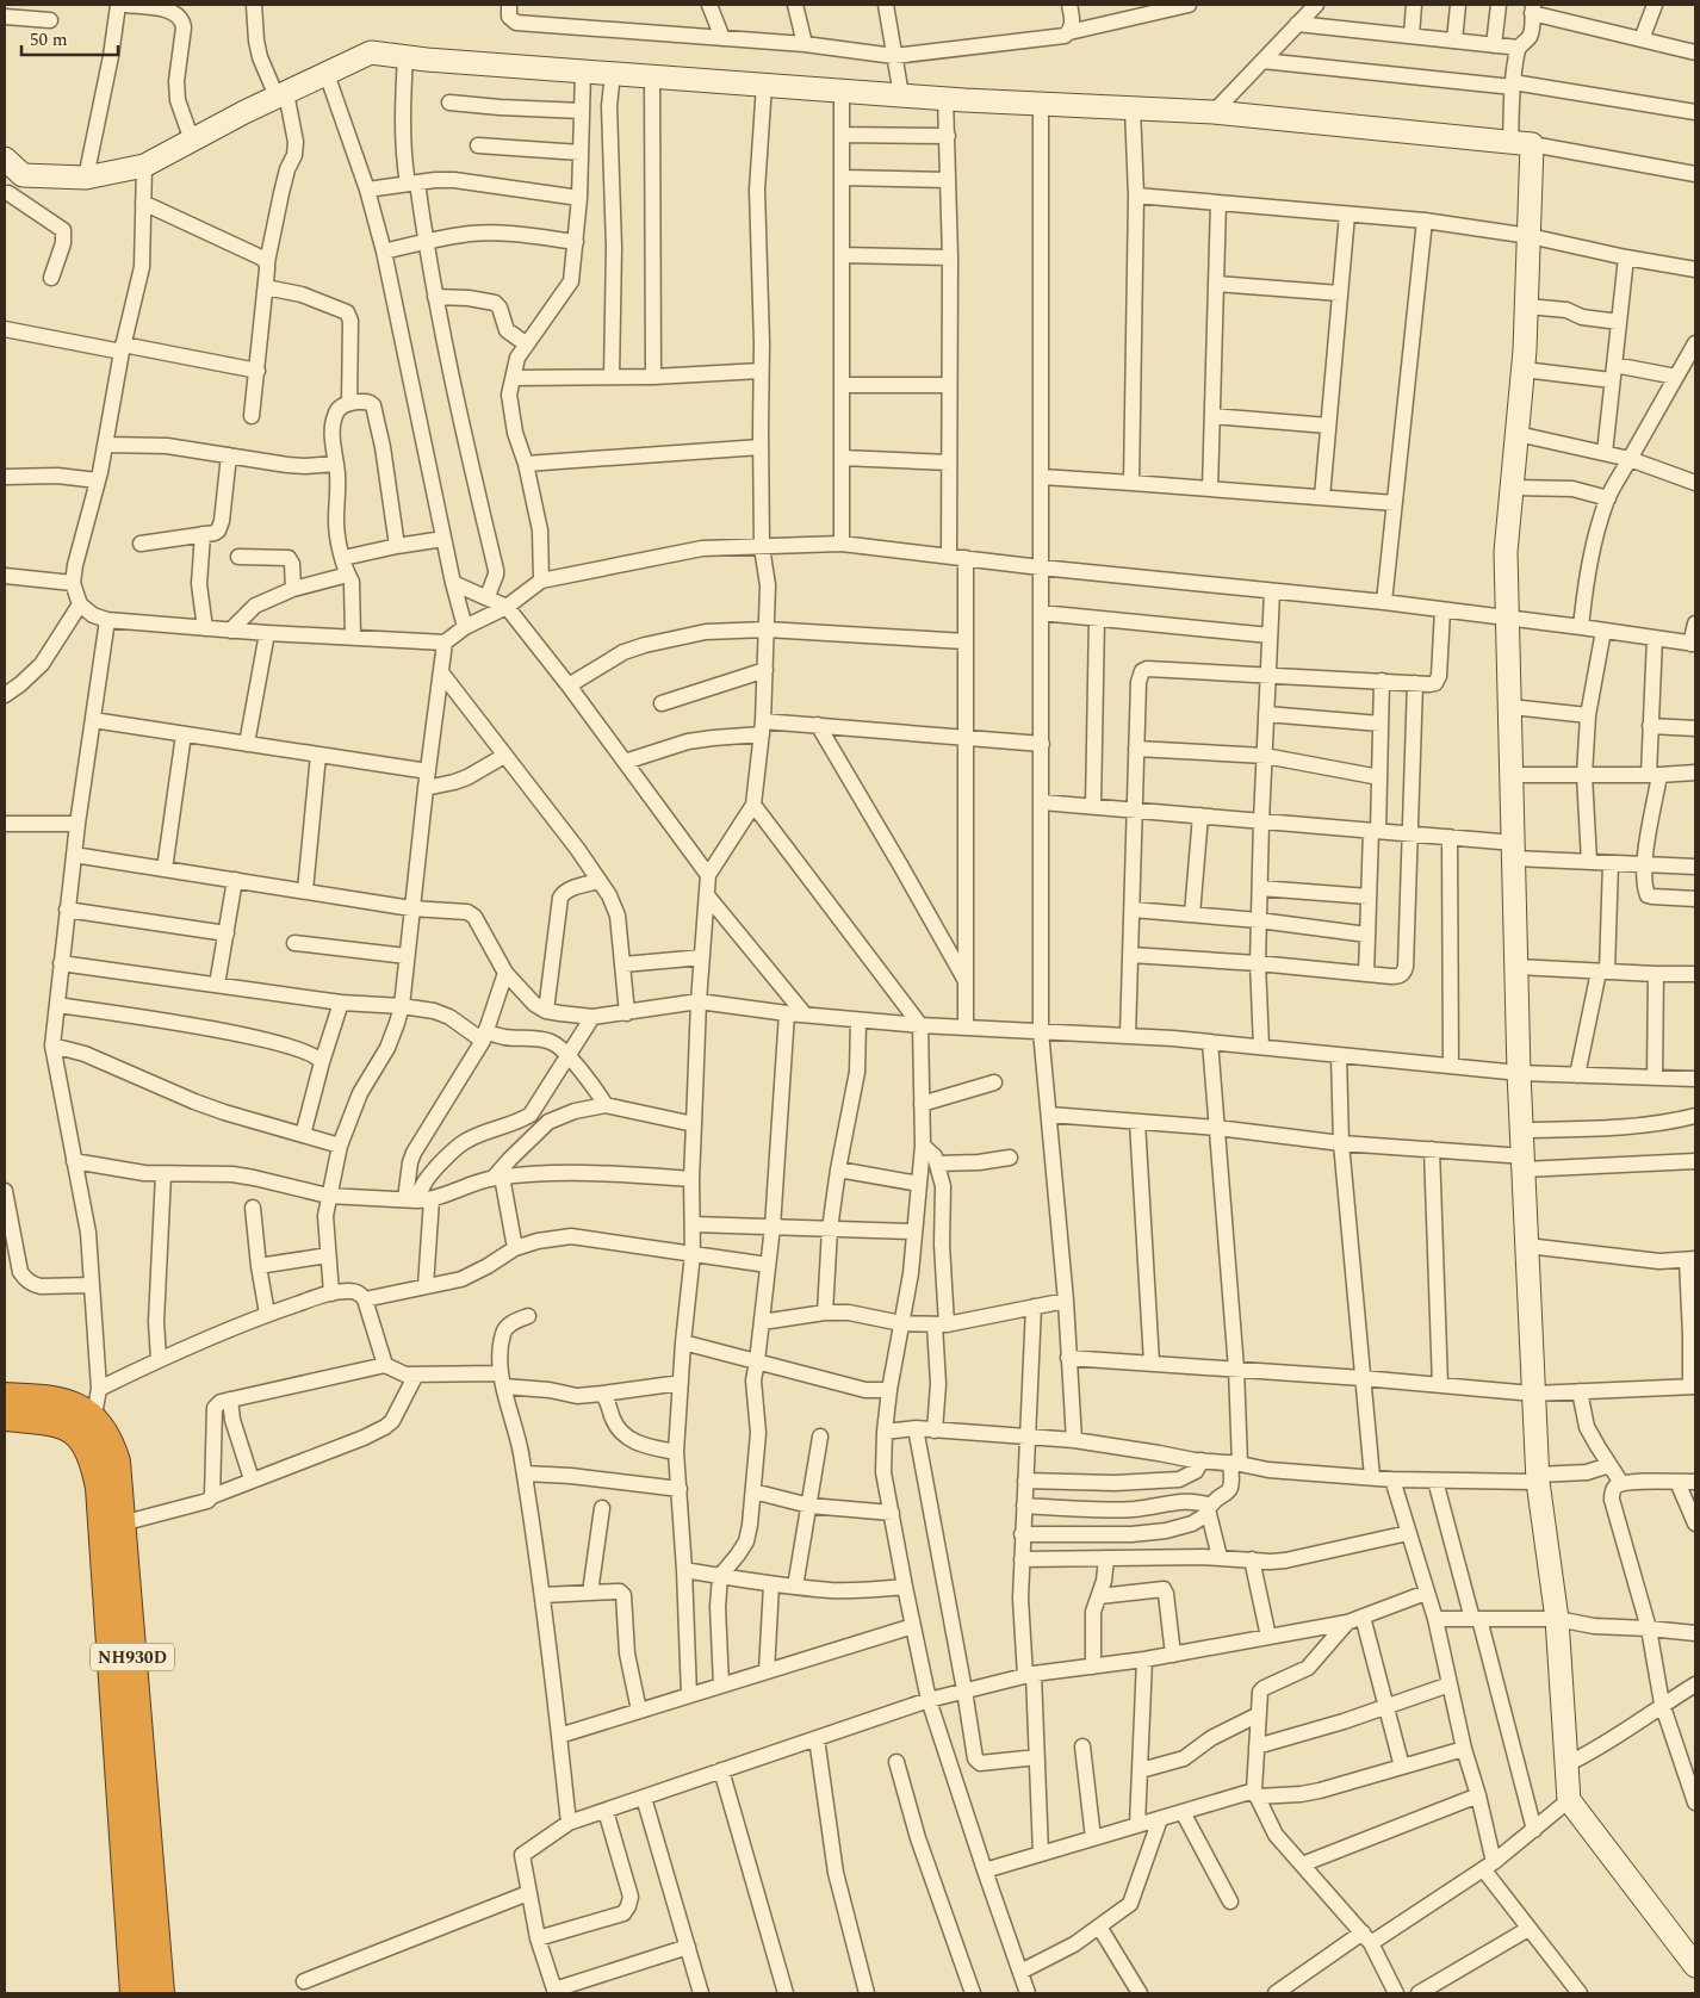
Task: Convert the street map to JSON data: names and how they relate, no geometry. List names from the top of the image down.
{
  "streets": {
    "highway": ["NH930D"]
  },
  "scale_bar": "50 m"
}
